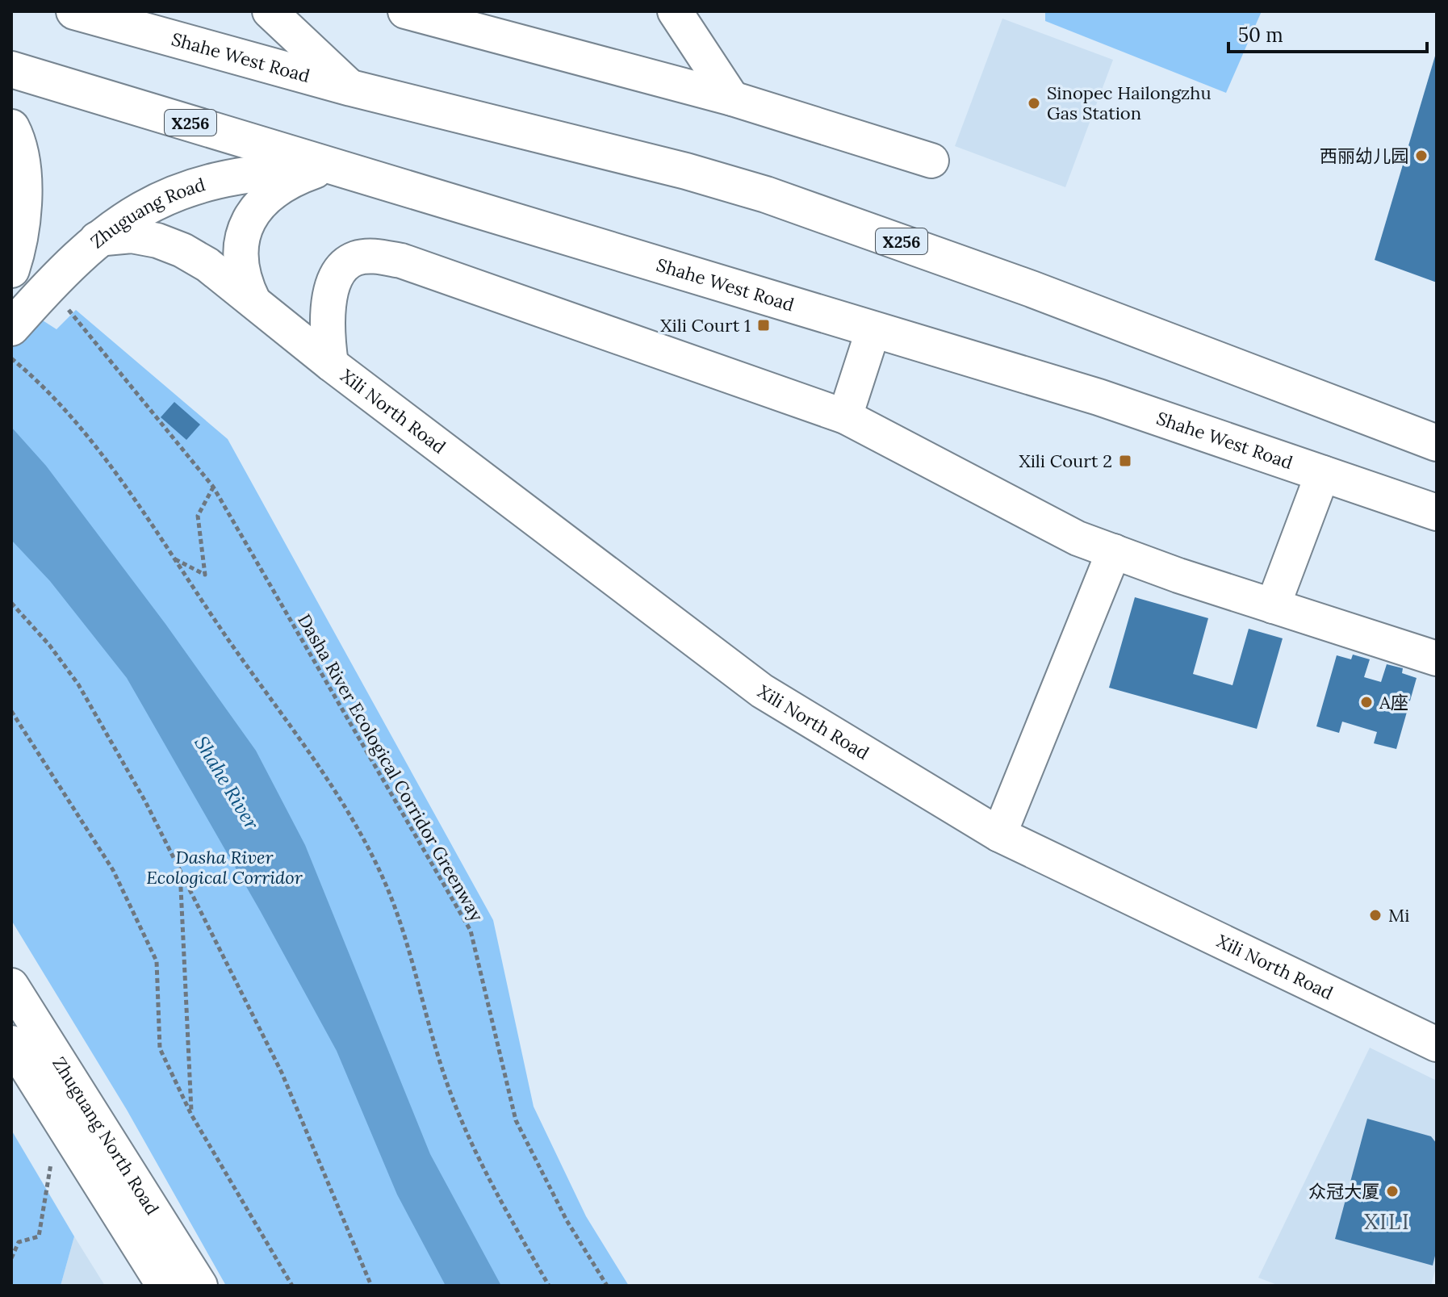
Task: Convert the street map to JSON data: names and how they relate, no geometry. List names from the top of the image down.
{
  "streets": {
    "main road": ["Shahe West Road", "X256", "Zhuguang Road"],
    "street": ["Xili North Road", "Zhuguang North Road"],
    "path": ["Dasha River Ecological Corridor Greenway"]
  },
  "crossings": [
    ["Zhuguang Road", "Xili North Road"],
    ["Zhuguang Road", "Dasha River Ecological Corridor Greenway"]
  ],
  "districts": ["XILI"],
  "water": ["Shahe River"],
  "parks": ["Dasha River Ecological Corridor"],
  "places": {
    "other": [
      "Sinopec Hailongzhu Gas Station",
      "西丽幼儿园",
      "A座",
      "Mi",
      "众冠大厦"
    ],
    "transit": ["Xili Court 1", "Xili Court 2"]
  },
  "scale_bar": "50 m"
}
